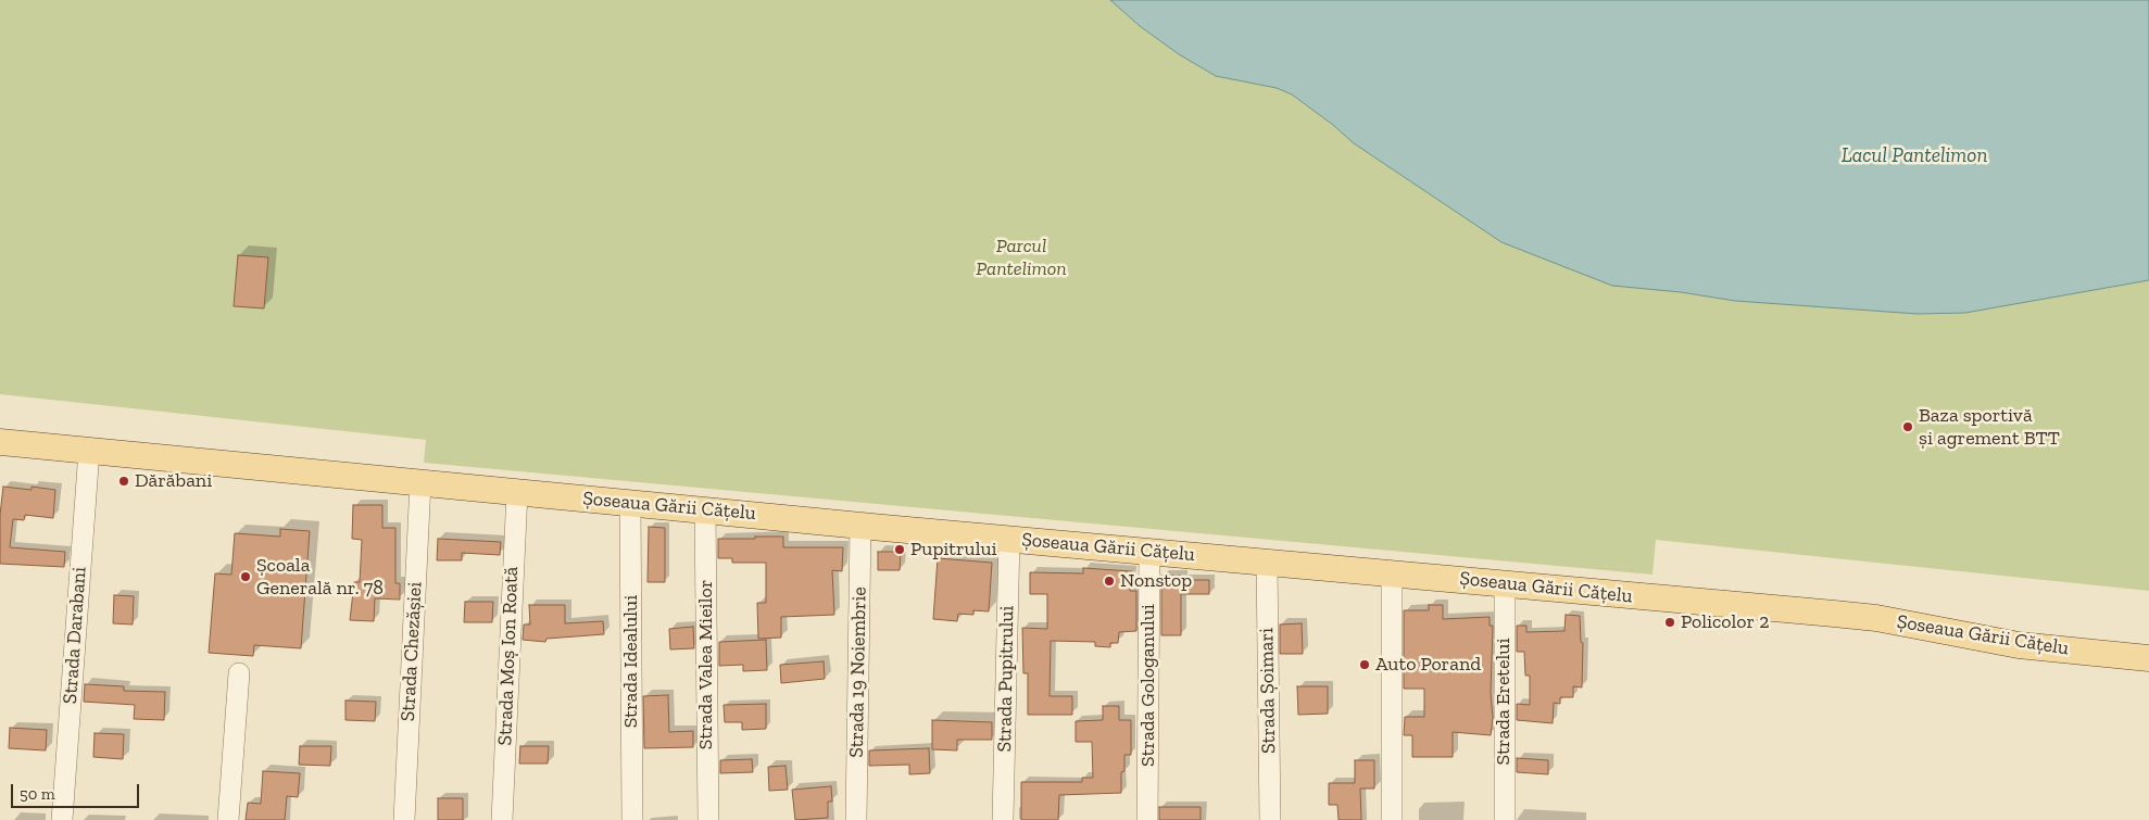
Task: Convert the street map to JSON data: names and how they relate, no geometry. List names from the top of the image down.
{
  "streets": {
    "main road": ["Șoseaua Gării Cățelu"],
    "street": [
      "Strada Darabani",
      "Strada Chezășiei",
      "Strada Moș Ion Roată",
      "Strada Idealului",
      "Strada Valea Mieilor",
      "Strada 19 Noiembrie",
      "Strada Pupitrului",
      "Strada Gologanului",
      "Strada Șoimari",
      "Strada Eretelui"
    ]
  },
  "crossings": [
    ["Șoseaua Gării Cățelu", "Strada Darabani"],
    ["Șoseaua Gării Cățelu", "Strada Chezășiei"],
    ["Șoseaua Gării Cățelu", "Strada Moș Ion Roată"],
    ["Șoseaua Gării Cățelu", "Strada Idealului"],
    ["Șoseaua Gării Cățelu", "Strada Valea Mieilor"],
    ["Șoseaua Gării Cățelu", "Strada 19 Noiembrie"],
    ["Șoseaua Gării Cățelu", "Strada Pupitrului"],
    ["Șoseaua Gării Cățelu", "Strada Gologanului"],
    ["Șoseaua Gării Cățelu", "Strada Șoimari"],
    ["Șoseaua Gării Cățelu", "Strada Eretelui"]
  ],
  "water": ["Lacul Pantelimon"],
  "parks": ["Parcul Pantelimon"],
  "places": [
    "Baza sportivă și agrement BTT",
    "Dărăbani",
    "Pupitrului",
    "Școala Generală nr. 78",
    "Nonstop",
    "Policolor 2",
    "Auto Porand"
  ],
  "scale_bar": "50 m"
}
